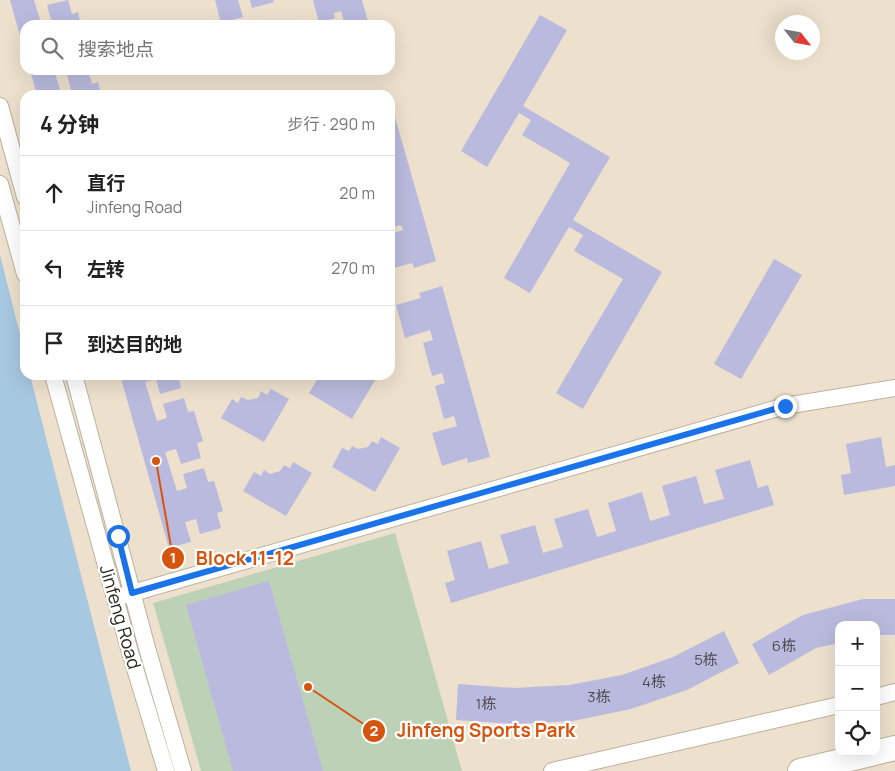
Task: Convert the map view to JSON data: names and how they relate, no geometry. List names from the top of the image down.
{
  "streets": {
    "street": ["Jinfeng Road"]
  },
  "places": ["Block 11-12", "Jinfeng Sports Park"],
  "house_numbers": [
    "6栋",
    "5栋",
    "4栋",
    "3栋",
    "1栋"
  ],
  "north": "bottom right",
  "page": {
    "search": "搜索地点",
    "heading": ["4 分钟", "步行 · 290 m"],
    "list": [
      ["直行", "Jinfeng Road", "20 m"],
      ["左转", "270 m"],
      "到达目的地"
    ],
    "map_buttons": ["+", "−"]
  }
}
